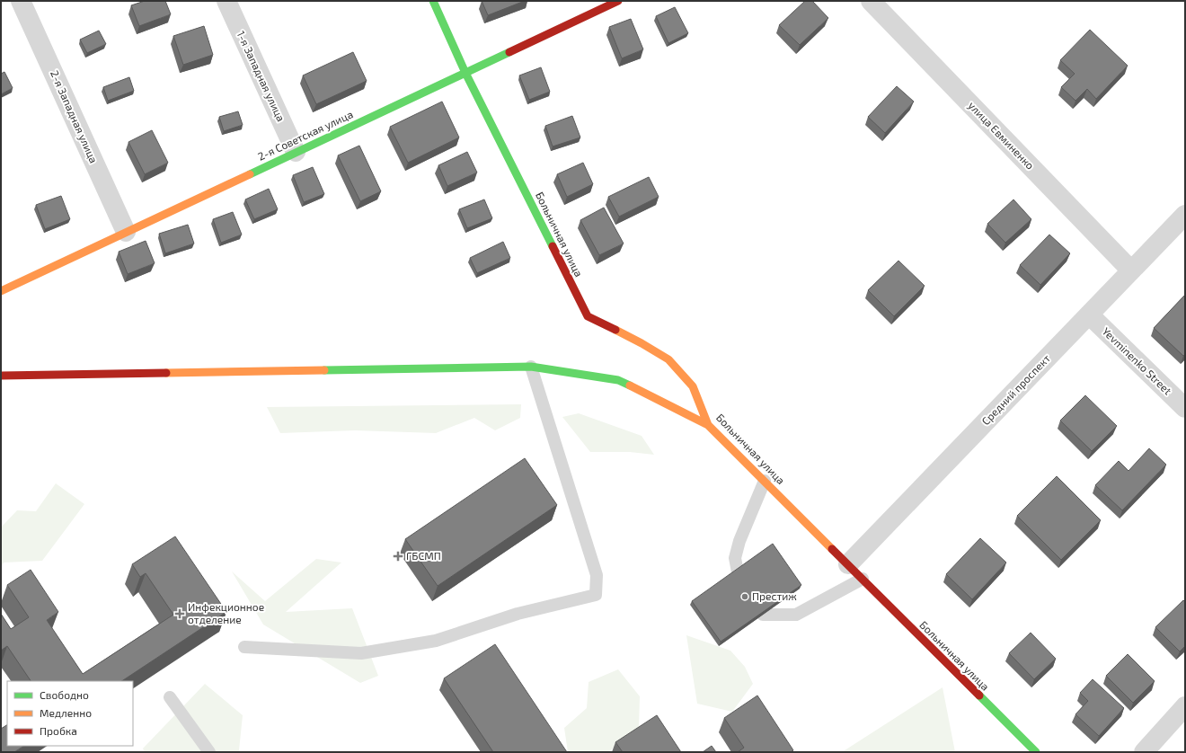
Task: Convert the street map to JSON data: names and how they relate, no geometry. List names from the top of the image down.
{
  "streets": {
    "street": [
      "1-я Западная улица",
      "2-я Западная улица",
      "2-я Советская улица",
      "улица Евминенко",
      "Больничная улица",
      "Yevminenko Street",
      "Средний проспект"
    ]
  },
  "crossings": [
    ["1-я Западная улица", "2-я Советская улица"],
    ["2-я Западная улица", "2-я Советская улица"],
    ["2-я Советская улица", "Больничная улица"],
    ["улица Евминенко", "Средний проспект"],
    ["Больничная улица", "Средний проспект"],
    ["Yevminenko Street", "Средний проспект"]
  ],
  "places": {
    "health": ["ГБСМП", "Инфекционное отделение"],
    "other": ["Престиж"]
  },
  "legend": ["Свободно", "Медленно", "Пробка"]
}
